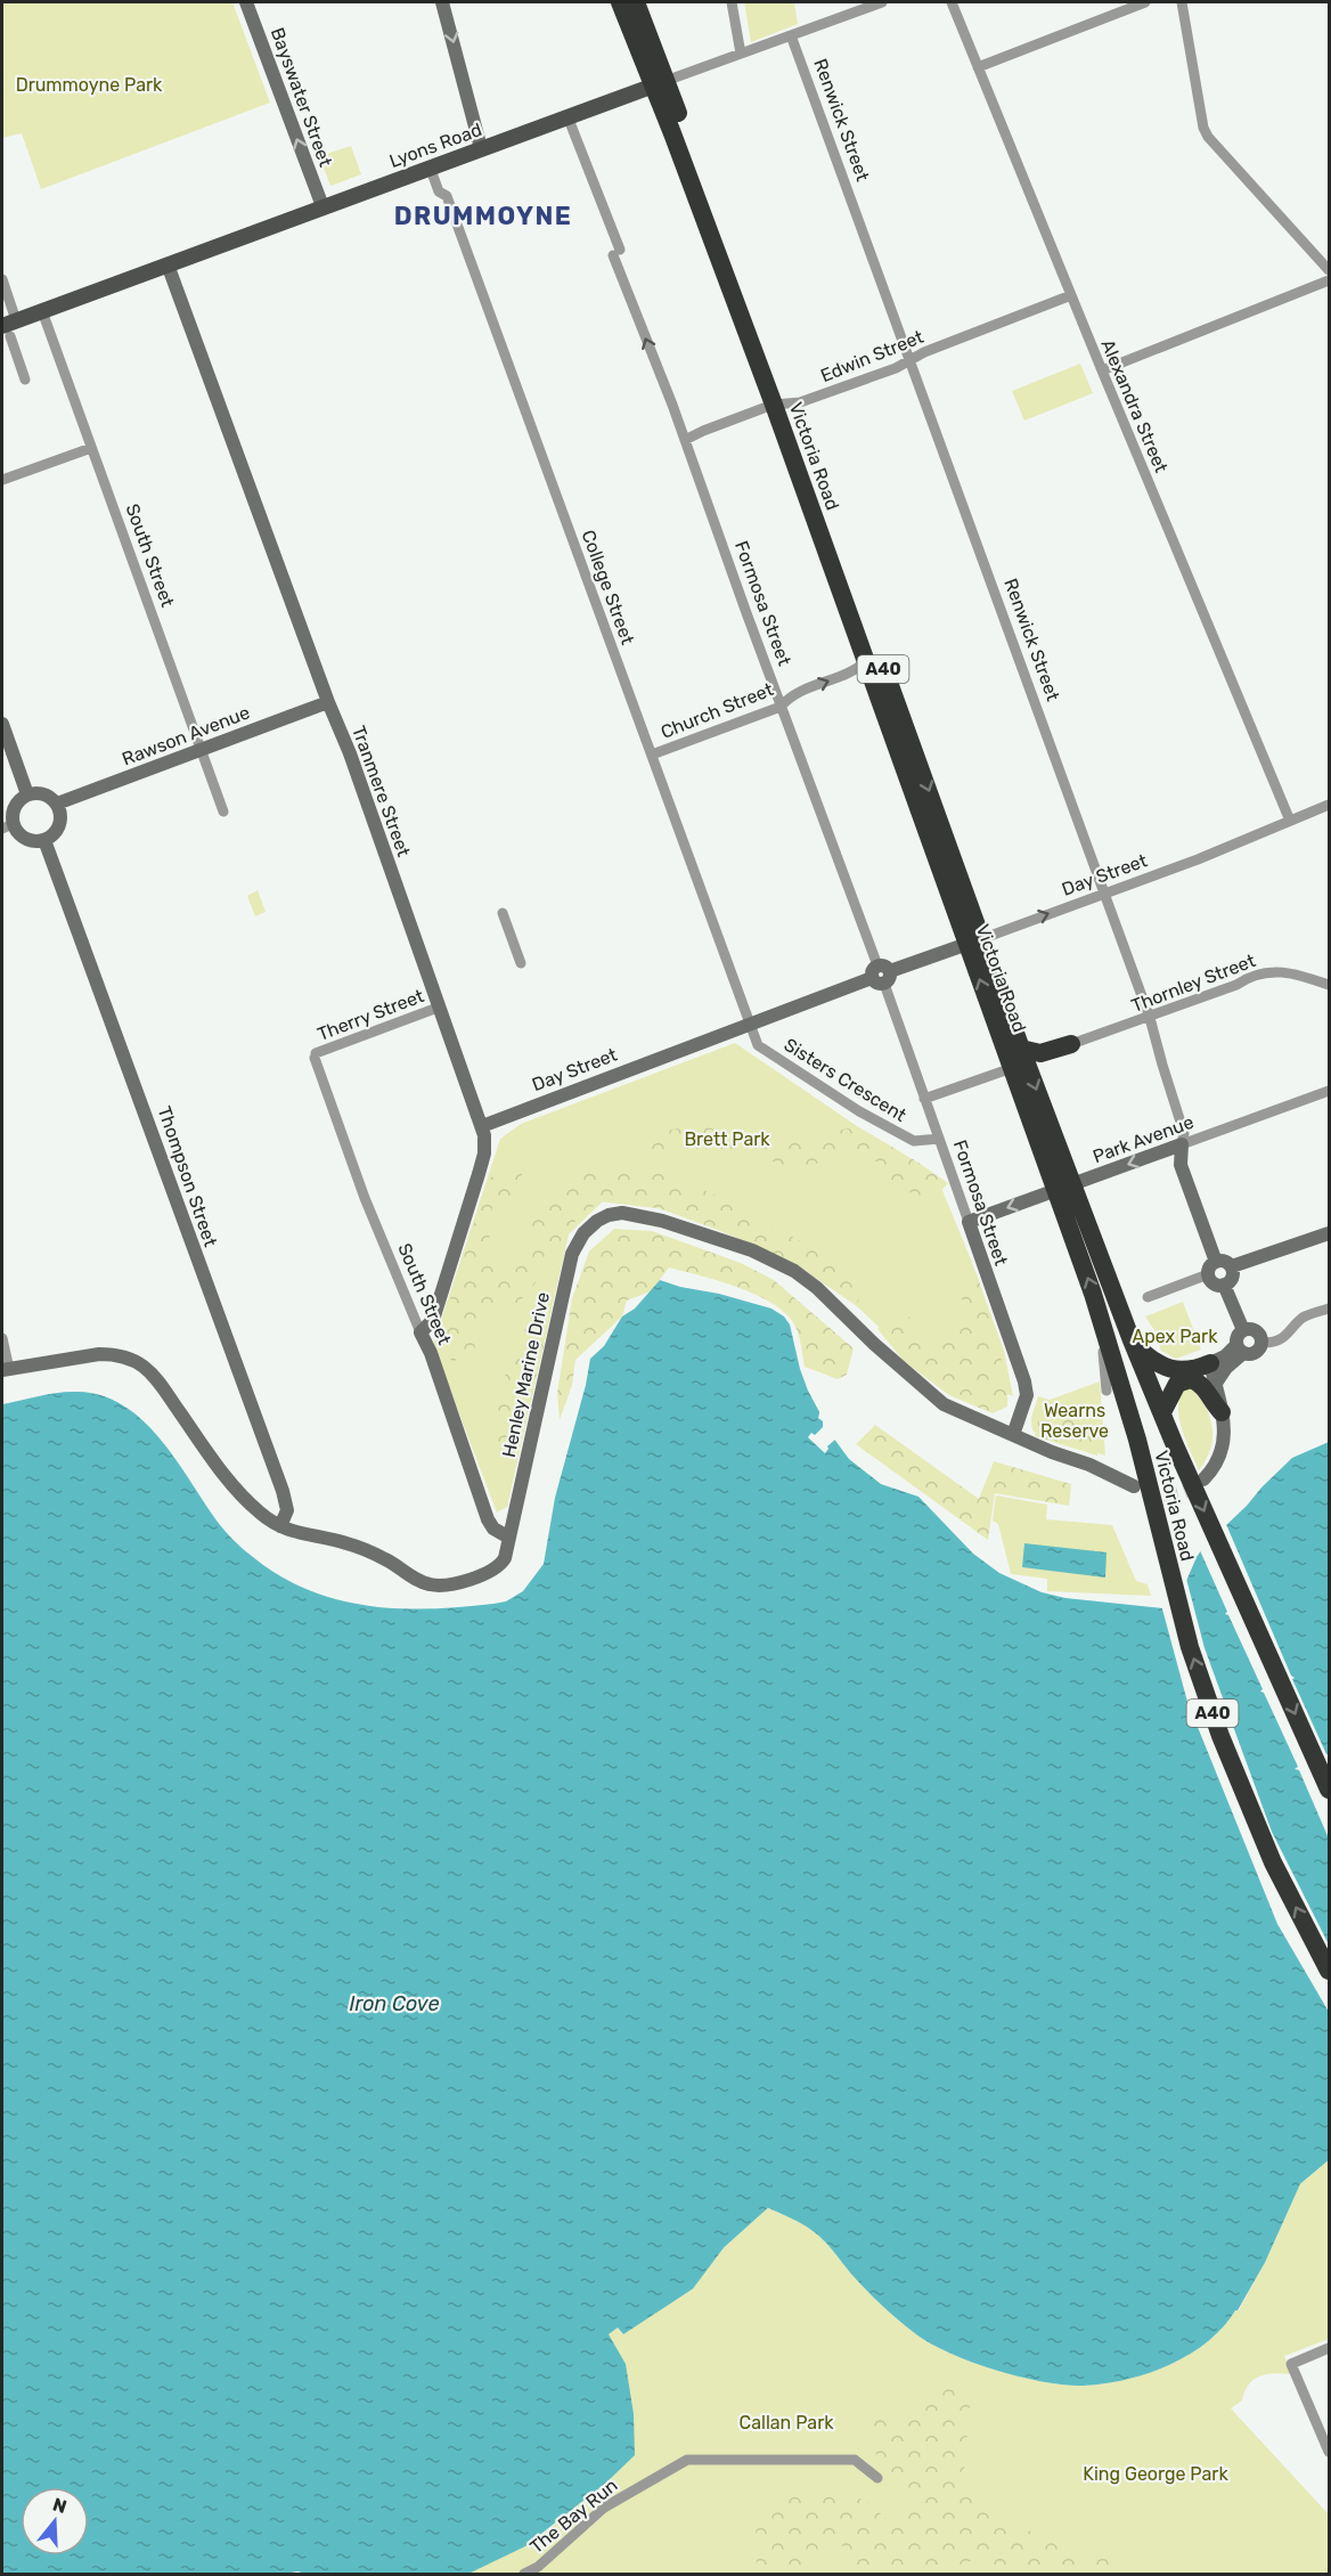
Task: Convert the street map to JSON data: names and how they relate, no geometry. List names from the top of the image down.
{
  "streets": {
    "highway": ["Victoria Road", "A40"],
    "main road": ["Lyons Road"],
    "street": [
      "Bayswater Street",
      "Renwick Street",
      "Edwin Street",
      "Alexandra Street",
      "South Street",
      "College Street",
      "Formosa Street",
      "Church Street",
      "Rawson Avenue",
      "Tranmere Street",
      "Day Street",
      "Thornley Street",
      "Therry Street",
      "Sisters Crescent",
      "Park Avenue",
      "Thompson Street",
      "Henley Marine Drive",
      "The Bay Run"
    ]
  },
  "crossings": [
    ["Bayswater Street", "Lyons Road"],
    ["Renwick Street", "Lyons Road"],
    ["Renwick Street", "Edwin Street"],
    ["Renwick Street", "Day Street"],
    ["Renwick Street", "Thornley Street"],
    ["Renwick Street", "Park Avenue"],
    ["Lyons Road", "Victoria Road"],
    ["Lyons Road", "South Street"],
    ["Lyons Road", "College Street"],
    ["Lyons Road", "Formosa Street"],
    ["Lyons Road", "Tranmere Street"],
    ["Edwin Street", "Alexandra Street"],
    ["Edwin Street", "Victoria Road"],
    ["Edwin Street", "Formosa Street"],
    ["Alexandra Street", "Day Street"],
    ["Victoria Road", "Church Street"],
    ["Victoria Road", "Day Street"],
    ["Victoria Road", "Park Avenue"],
    ["South Street", "Rawson Avenue"],
    ["South Street", "Tranmere Street"],
    ["South Street", "Therry Street"],
    ["South Street", "Henley Marine Drive"],
    ["College Street", "Church Street"],
    ["College Street", "Day Street"],
    ["College Street", "Sisters Crescent"],
    ["Formosa Street", "Church Street"],
    ["Formosa Street", "Day Street"],
    ["Formosa Street", "Sisters Crescent"],
    ["Formosa Street", "Park Avenue"],
    ["Formosa Street", "Henley Marine Drive"],
    ["Rawson Avenue", "Tranmere Street"],
    ["Rawson Avenue", "Thompson Street"],
    ["Tranmere Street", "Day Street"],
    ["Tranmere Street", "Therry Street"],
    ["Day Street", "Sisters Crescent"],
    ["Thompson Street", "Henley Marine Drive"]
  ],
  "one_way": ["Bayswater Street", "Church Street", "Park Avenue"],
  "districts": ["DRUMMOYNE"],
  "water": ["Iron Cove"],
  "parks": [
    "Drummoyne Park",
    "Brett Park",
    "Apex Park",
    "Wearns Reserve",
    "Callan Park",
    "King George Park"
  ],
  "north": "top"
}
